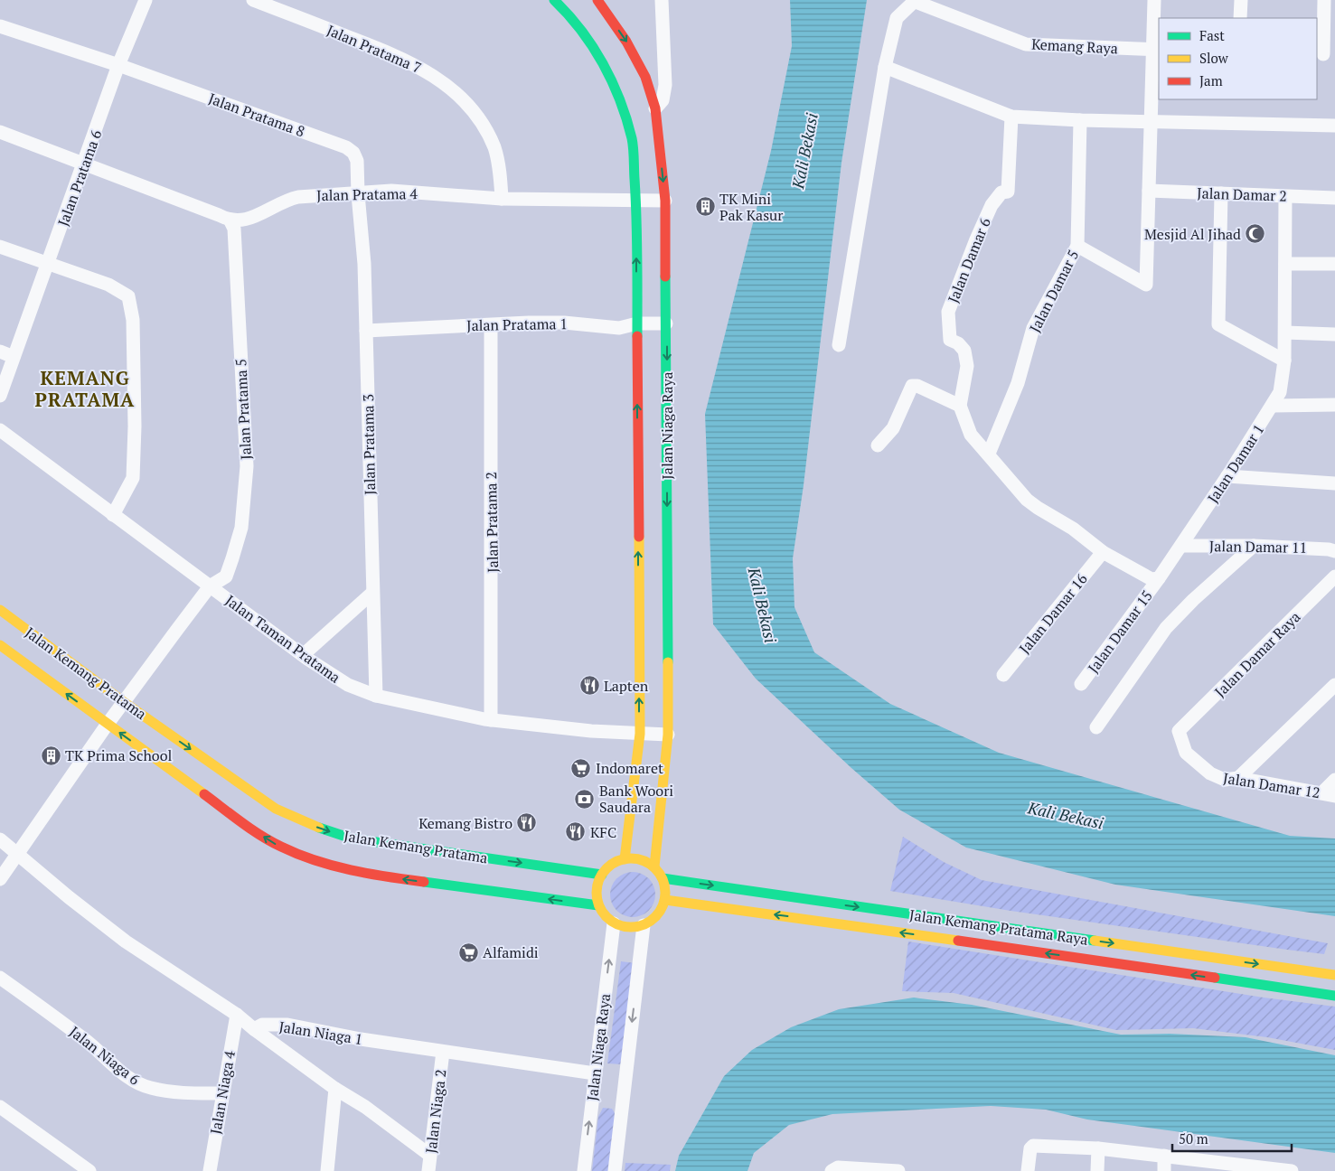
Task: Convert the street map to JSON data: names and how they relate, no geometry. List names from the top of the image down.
{
  "streets": {
    "street": [
      "Kemang Raya",
      "Jalan Pratama 7",
      "Jalan Pratama 8",
      "Jalan Pratama 6",
      "Jalan Pratama 4",
      "Jalan Damar 2",
      "Jalan Damar 6",
      "Jalan Damar 5",
      "Jalan Pratama 1",
      "Jalan Pratama 5",
      "Jalan Niaga Raya",
      "Jalan Pratama 3",
      "Jalan Damar 1",
      "Jalan Pratama 2",
      "Jalan Damar 11",
      "Jalan Damar 16",
      "Jalan Damar 15",
      "Jalan Taman Pratama",
      "Jalan Damar Raya",
      "Jalan Kemang Pratama",
      "Jalan Damar 12",
      "Jalan Kemang Pratama Raya",
      "Jalan Niaga 1",
      "Jalan Niaga 6",
      "Jalan Niaga 4",
      "Jalan Niaga 2"
    ]
  },
  "crossings": [
    ["Jalan Pratama 7", "Jalan Pratama 4"],
    ["Jalan Pratama 8", "Jalan Pratama 6"],
    ["Jalan Pratama 8", "Jalan Pratama 4"],
    ["Jalan Pratama 8", "Jalan Pratama 3"],
    ["Jalan Pratama 4", "Jalan Pratama 5"],
    ["Jalan Pratama 4", "Jalan Niaga Raya"],
    ["Jalan Pratama 4", "Jalan Pratama 3"],
    ["Jalan Damar 2", "Jalan Damar 1"],
    ["Jalan Pratama 1", "Jalan Niaga Raya"],
    ["Jalan Pratama 1", "Jalan Pratama 3"],
    ["Jalan Pratama 1", "Jalan Pratama 2"],
    ["Jalan Pratama 5", "Jalan Taman Pratama"],
    ["Jalan Pratama 5", "Jalan Kemang Pratama"],
    ["Jalan Niaga Raya", "Jalan Taman Pratama"],
    ["Jalan Niaga Raya", "Jalan Kemang Pratama"],
    ["Jalan Niaga Raya", "Jalan Kemang Pratama Raya"],
    ["Jalan Niaga Raya", "Jalan Niaga 1"],
    ["Jalan Pratama 3", "Jalan Taman Pratama"],
    ["Jalan Damar 1", "Jalan Damar 11"],
    ["Jalan Damar 1", "Jalan Damar 15"],
    ["Jalan Pratama 2", "Jalan Taman Pratama"],
    ["Jalan Damar Raya", "Jalan Damar 12"],
    ["Jalan Kemang Pratama", "Jalan Kemang Pratama Raya"],
    ["Jalan Niaga 1", "Jalan Niaga 2"],
    ["Jalan Niaga 6", "Jalan Niaga 4"]
  ],
  "districts": ["KEMANG PRATAMA"],
  "water": ["Kali Bekasi"],
  "places": {
    "building": ["TK Mini Pak Kasur", "TK Prima School"],
    "mosque": ["Mesjid Al Jihad"],
    "restaurant": ["Lapten", "Kemang Bistro", "KFC"],
    "supermarket": ["Indomaret", "Alfamidi"],
    "bank": ["Bank Woori Saudara"]
  },
  "legend": ["Fast", "Slow", "Jam"],
  "scale_bar": "50 m"
}
